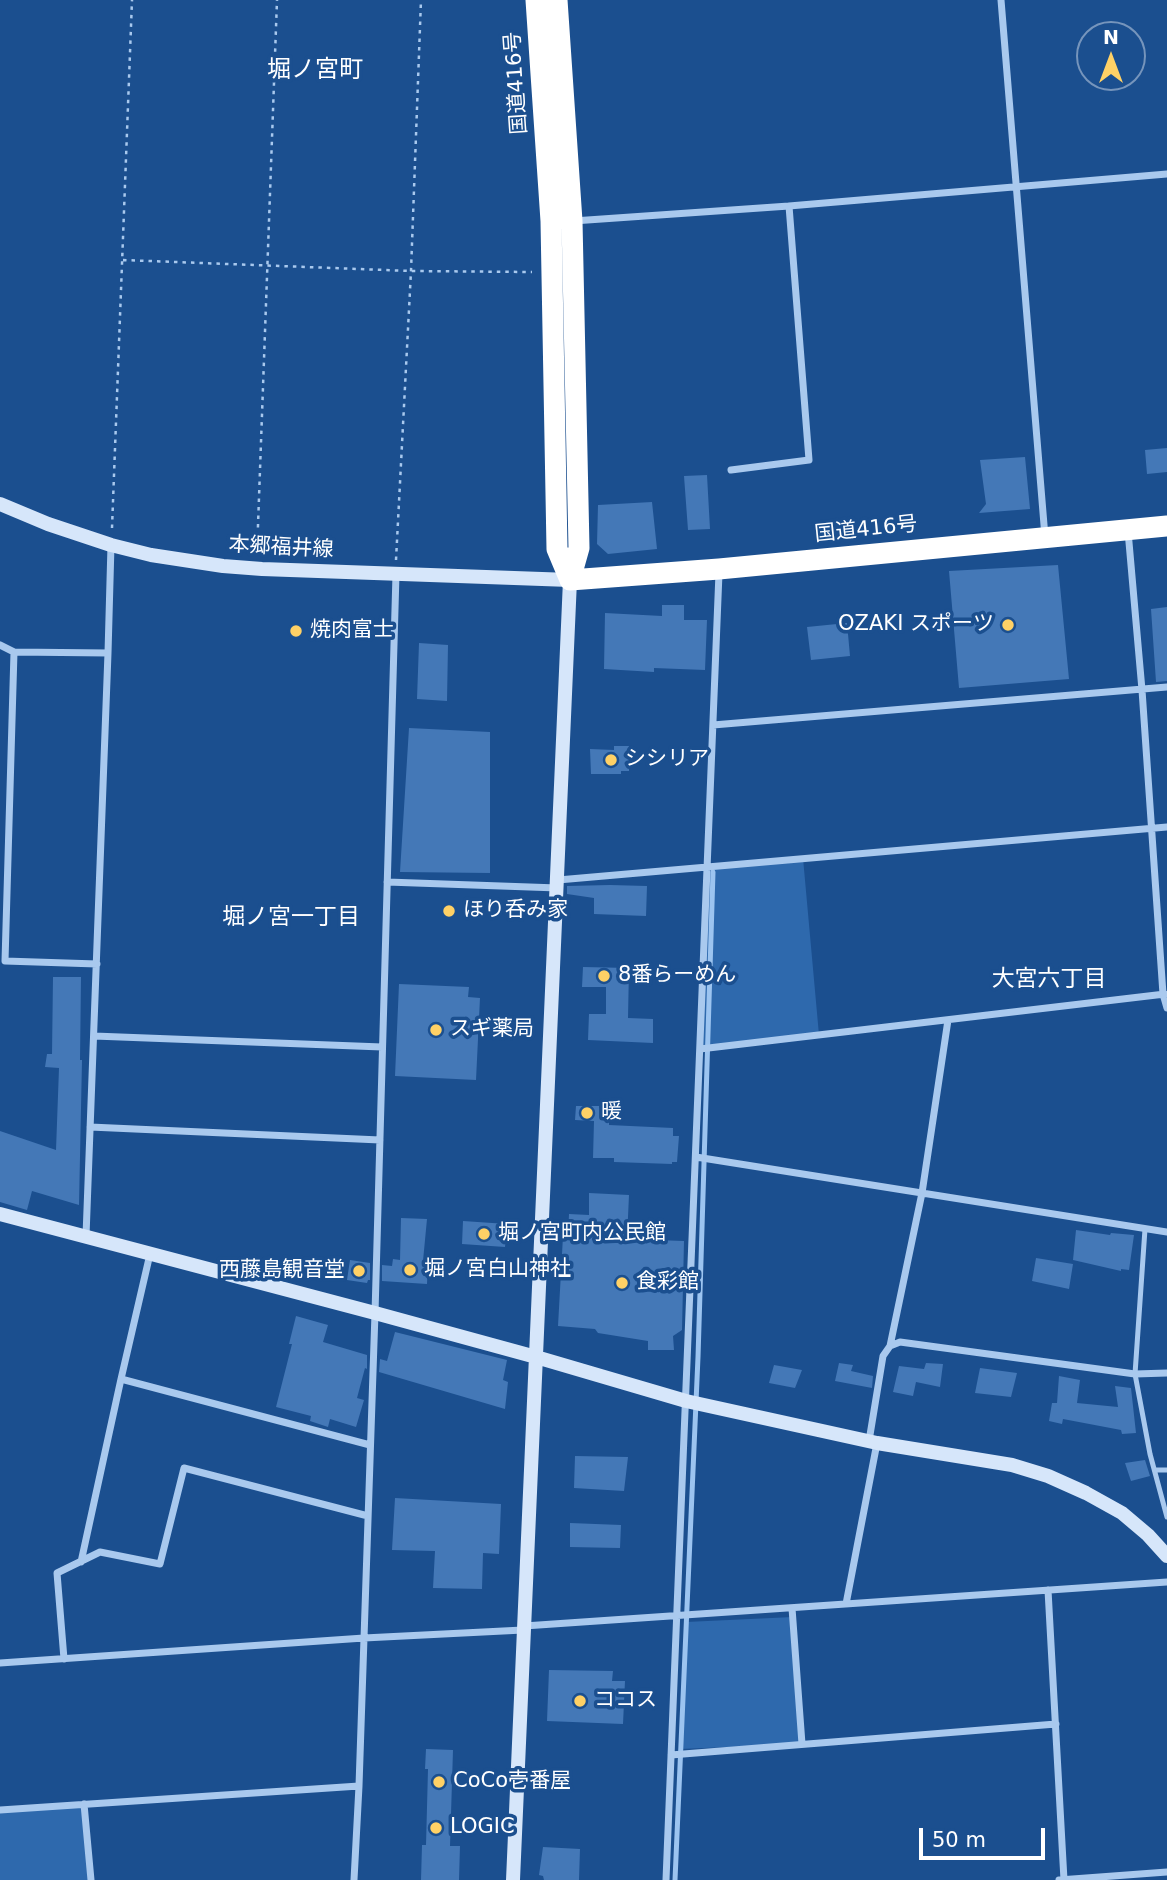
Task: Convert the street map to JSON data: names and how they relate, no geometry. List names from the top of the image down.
{
  "streets": {
    "highway": ["国道416号"],
    "street": ["本郷福井線"]
  },
  "crossings": [
    ["国道416号", "本郷福井線"]
  ],
  "districts": ["堀ノ宮町", "堀ノ宮一丁目", "大宮六丁目"],
  "places": [
    "OZAKI スポーツ",
    "焼肉富士",
    "シシリア",
    "ほり呑み家",
    "8番らーめん",
    "スギ薬局",
    "暖",
    "堀ノ宮町内公民館",
    "堀ノ宮白山神社",
    "西藤島観音堂",
    "食彩館",
    "ココス",
    "CoCo壱番屋",
    "LOGIC"
  ],
  "scale_bar": "50 m",
  "north": "top"
}
